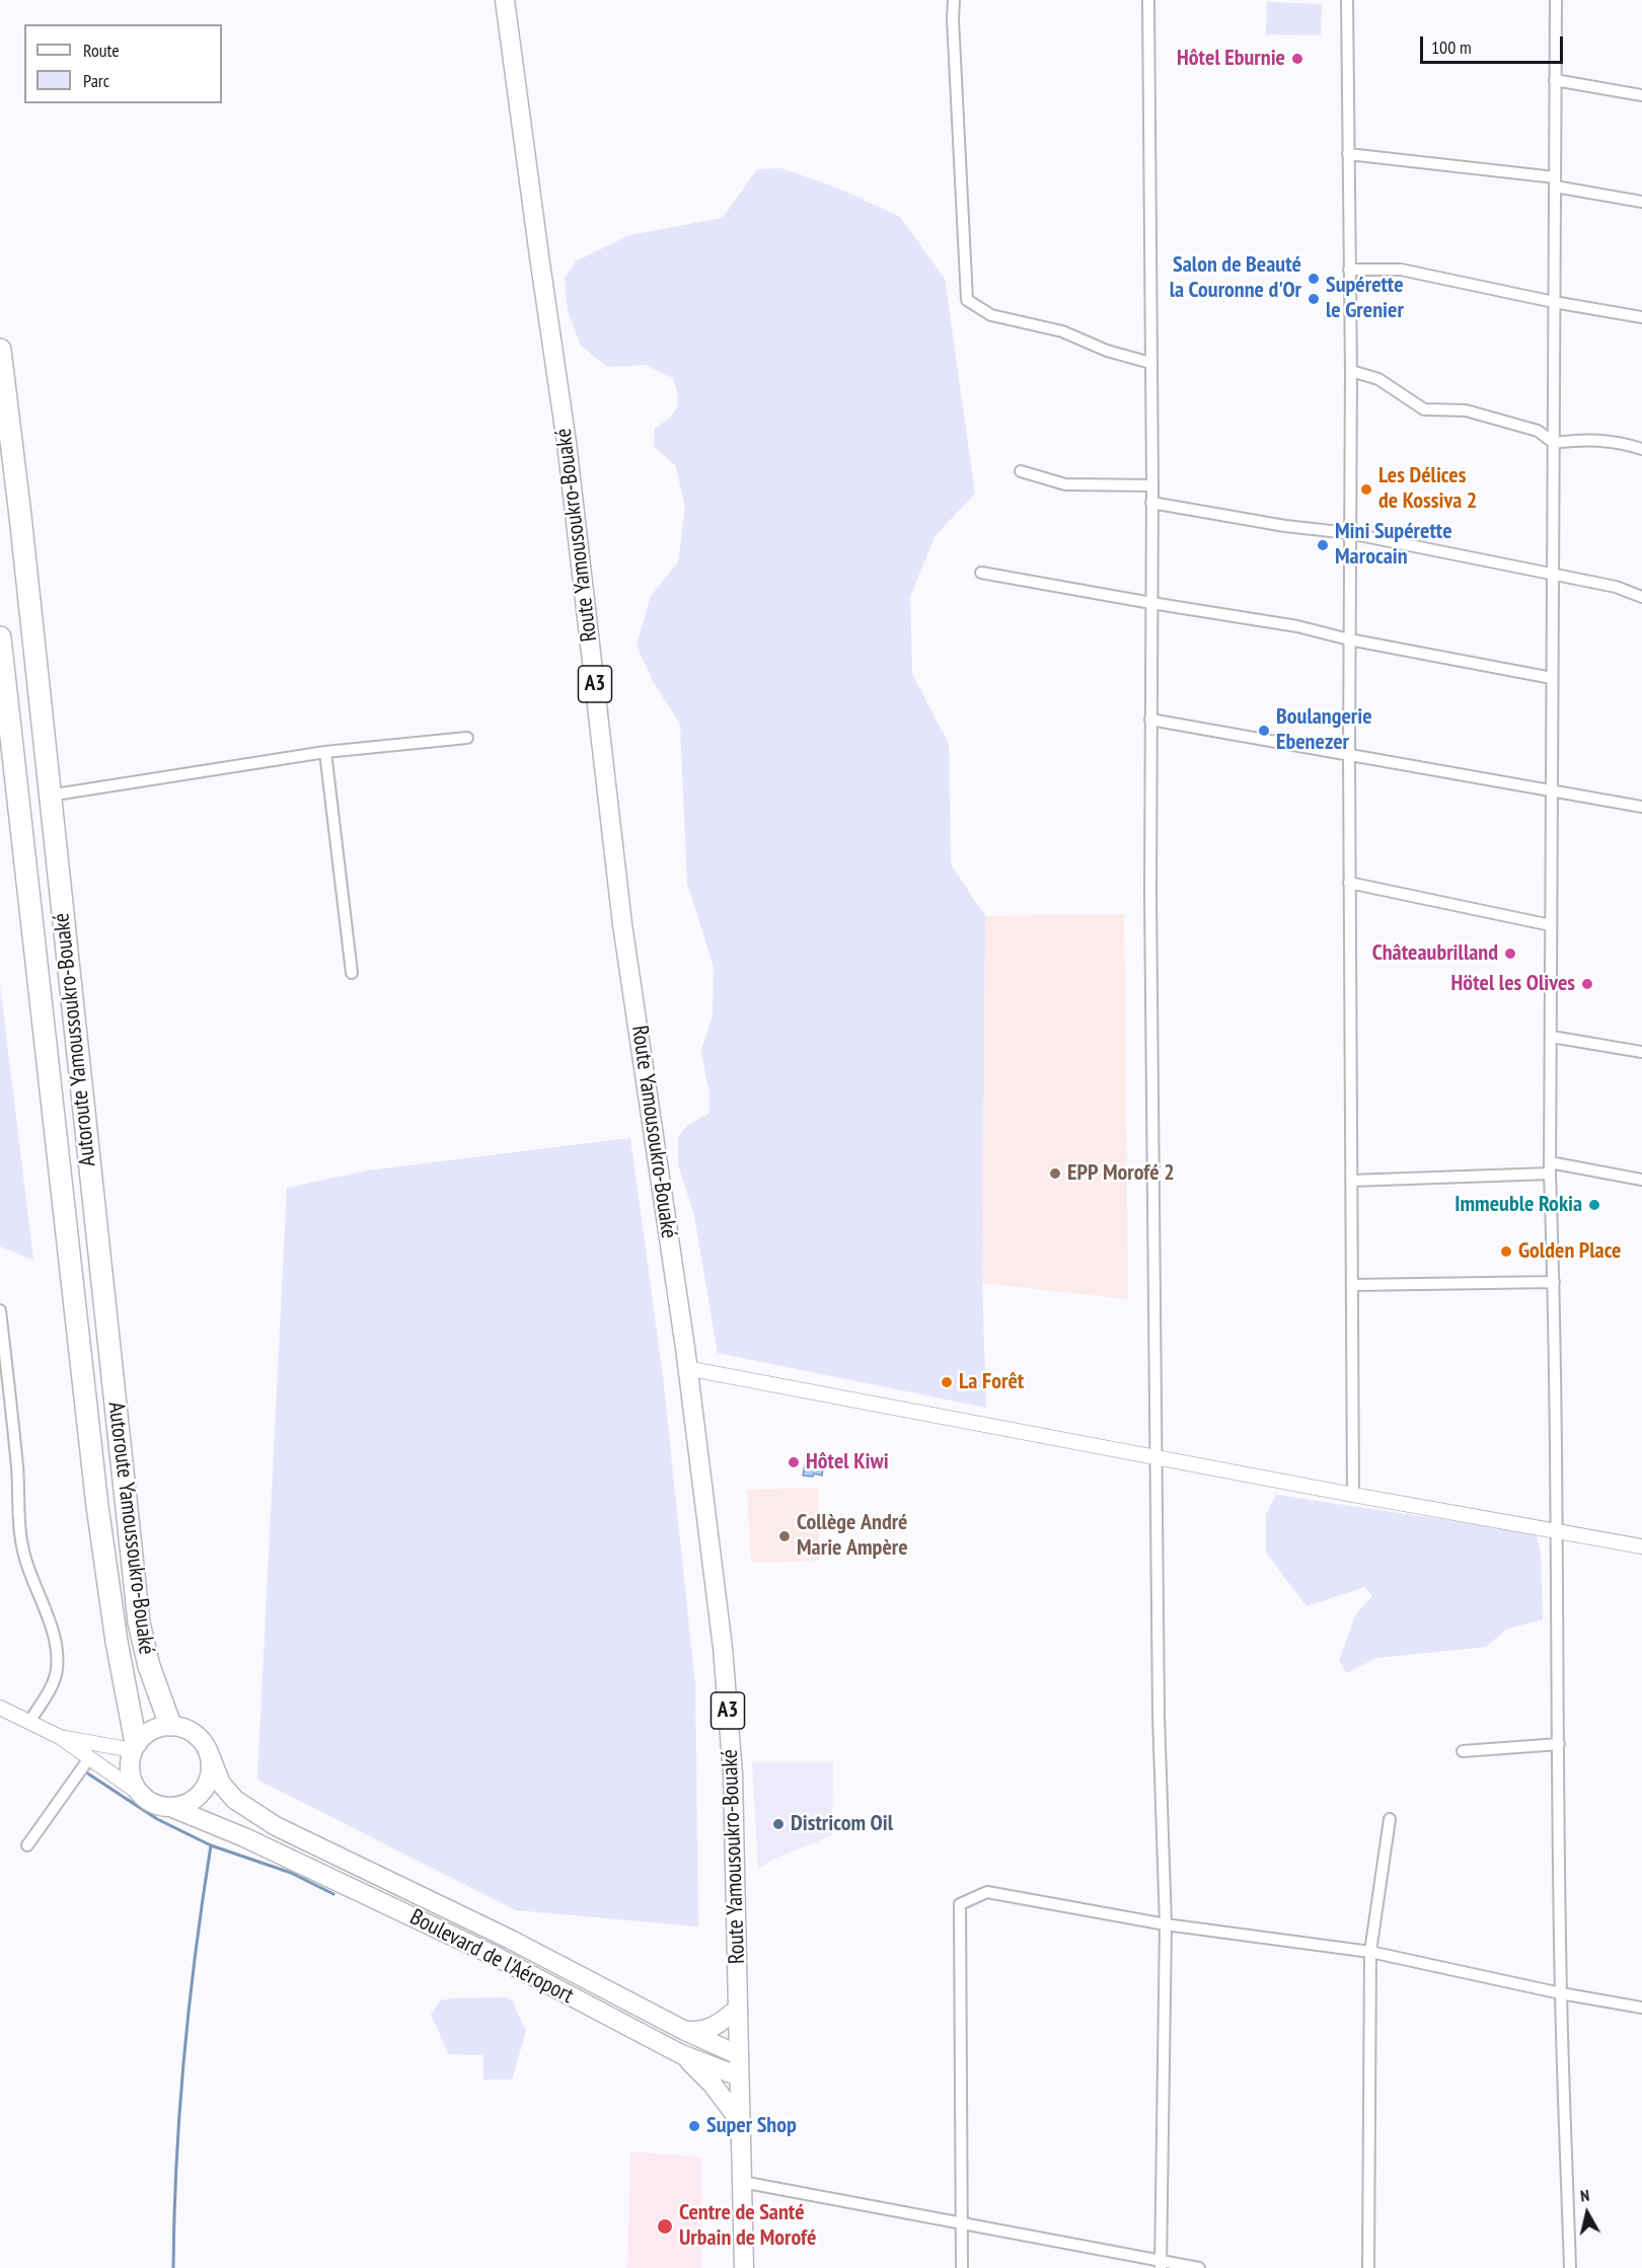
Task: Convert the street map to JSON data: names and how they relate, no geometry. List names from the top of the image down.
{
  "streets": {
    "highway": ["Autoroute Yamoussoukro-Bouaké"],
    "main road": ["Route Yamousoukro-Bouaké", "A3", "Boulevard de l'Aéroport"]
  },
  "crossings": [
    ["Route Yamousoukro-Bouaké", "Boulevard de l'Aéroport"],
    ["Autoroute Yamoussoukro-Bouaké", "Boulevard de l'Aéroport"]
  ],
  "places": [
    "Hôtel Eburnie",
    "Salon de Beauté la Couronne d'Or",
    "Supérette le Grenier",
    "Les Délices de Kossiva 2",
    "Mini Supérette Marocain",
    "Boulangerie Ebenezer",
    "Châteaubrilland",
    "Hötel les Olives",
    "EPP Morofé 2",
    "Immeuble Rokia",
    "Golden Place",
    "La Forêt",
    "Hôtel Kiwi",
    "Collège André Marie Ampère",
    "Districom Oil",
    "Super Shop",
    "Centre de Santé Urbain de Morofé"
  ],
  "legend": ["Route", "Parc"],
  "scale_bar": "100 m",
  "north": "top"
}
